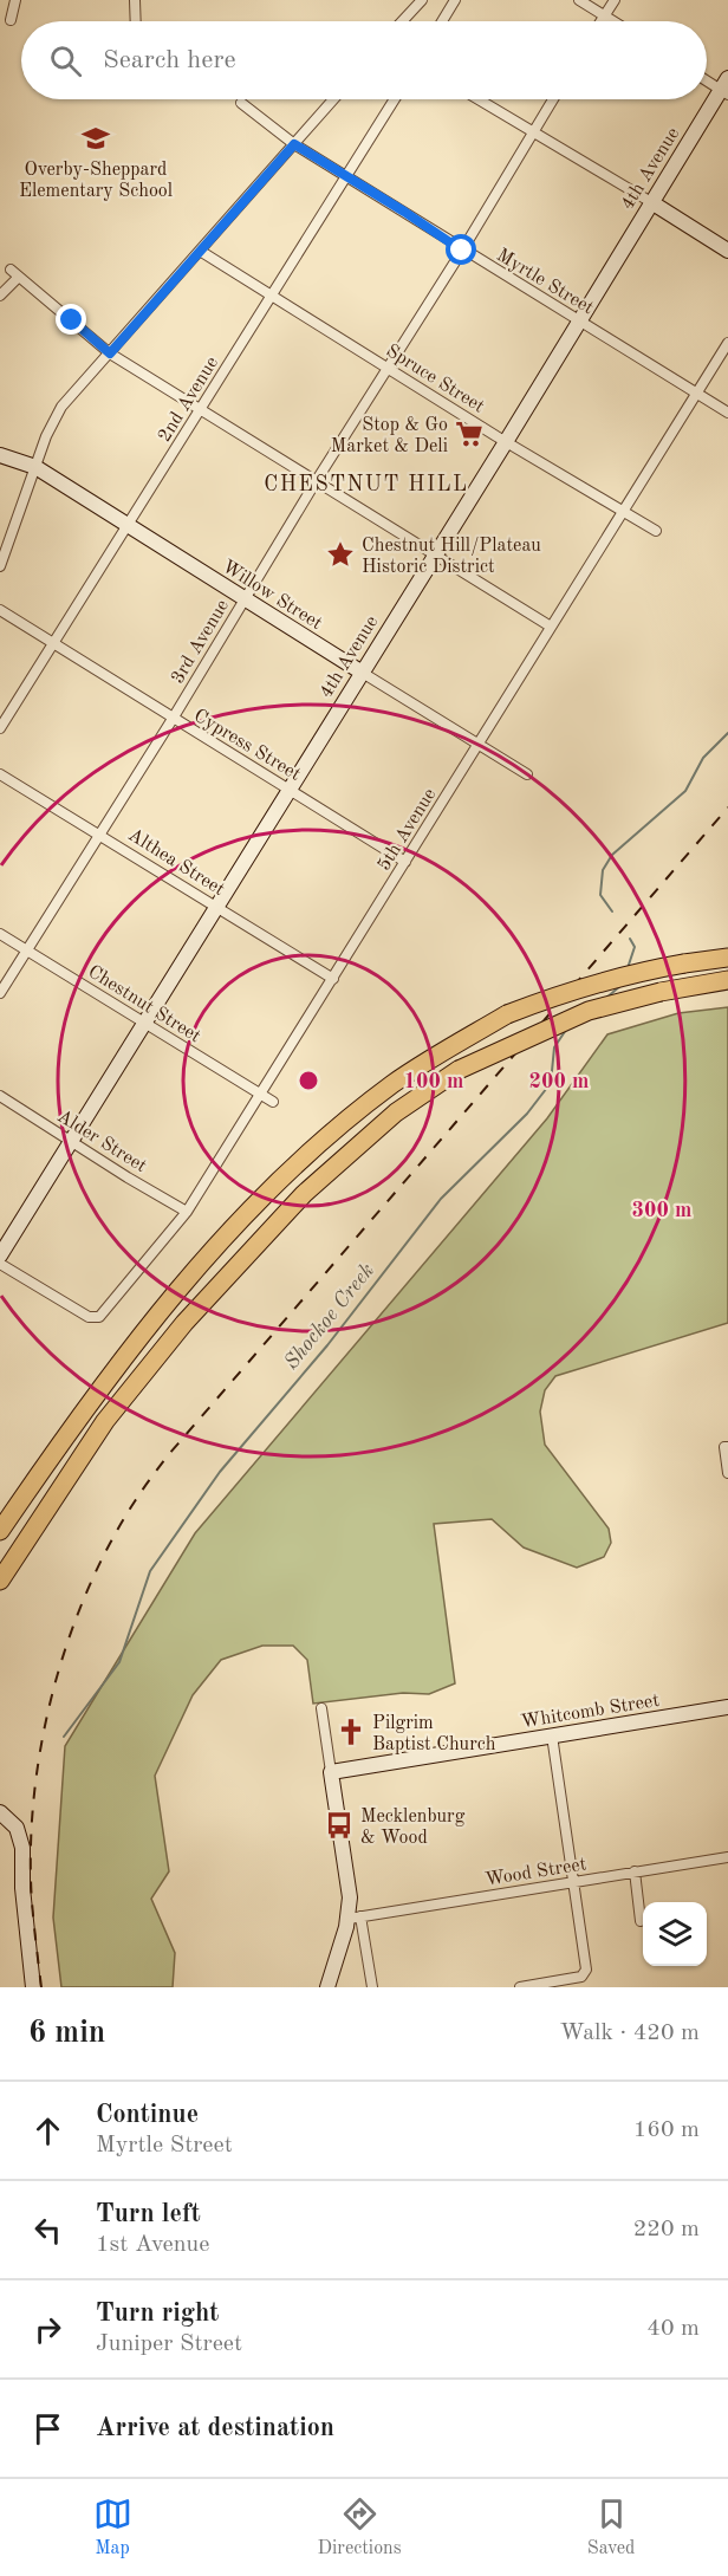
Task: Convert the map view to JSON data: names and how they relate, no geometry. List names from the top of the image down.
{
  "streets": {
    "main road": ["4th Avenue", "Willow Street", "Whitcomb Street"],
    "street": [
      "Myrtle Street",
      "Spruce Street",
      "2nd Avenue",
      "3rd Avenue",
      "Cypress Street",
      "5th Avenue",
      "Althea Street",
      "Chestnut Street",
      "Alder Street",
      "Wood Street"
    ]
  },
  "crossings": [
    ["4th Avenue", "Myrtle Street"],
    ["4th Avenue", "Spruce Street"],
    ["4th Avenue", "Willow Street"],
    ["4th Avenue", "Cypress Street"],
    ["4th Avenue", "Althea Street"],
    ["4th Avenue", "Chestnut Street"],
    ["4th Avenue", "Alder Street"],
    ["Myrtle Street", "2nd Avenue"],
    ["Myrtle Street", "3rd Avenue"],
    ["Myrtle Street", "5th Avenue"],
    ["Spruce Street", "2nd Avenue"],
    ["Spruce Street", "3rd Avenue"],
    ["Spruce Street", "5th Avenue"],
    ["2nd Avenue", "Willow Street"],
    ["2nd Avenue", "Cypress Street"],
    ["Willow Street", "3rd Avenue"],
    ["Willow Street", "5th Avenue"],
    ["3rd Avenue", "Cypress Street"],
    ["3rd Avenue", "Althea Street"],
    ["3rd Avenue", "Chestnut Street"],
    ["Cypress Street", "5th Avenue"],
    ["5th Avenue", "Althea Street"],
    ["5th Avenue", "Chestnut Street"],
    ["5th Avenue", "Alder Street"]
  ],
  "districts": ["CHESTNUT HILL"],
  "water": ["Shockoe Creek"],
  "places": {
    "school or university": ["Overby-Sheppard Elementary School"],
    "supermarket": ["Stop & Go Market & Deli"],
    "place": ["Chestnut Hill/Plateau Historic District"],
    "church": ["Pilgrim Baptist Church"],
    "bus stop": ["Mecklenburg & Wood"]
  },
  "page": {
    "search": "Search here",
    "heading": ["6 min", "Walk · 420 m"],
    "list": [
      ["Continue", "Myrtle Street", "160 m"],
      ["Turn left", "1st Avenue", "220 m"],
      ["Turn right", "Juniper Street", "40 m"],
      "Arrive at destination"
    ],
    "nav": ["Map", "Directions", "Saved"]
  },
  "rings": ["100 m", "200 m", "300 m"]
}
